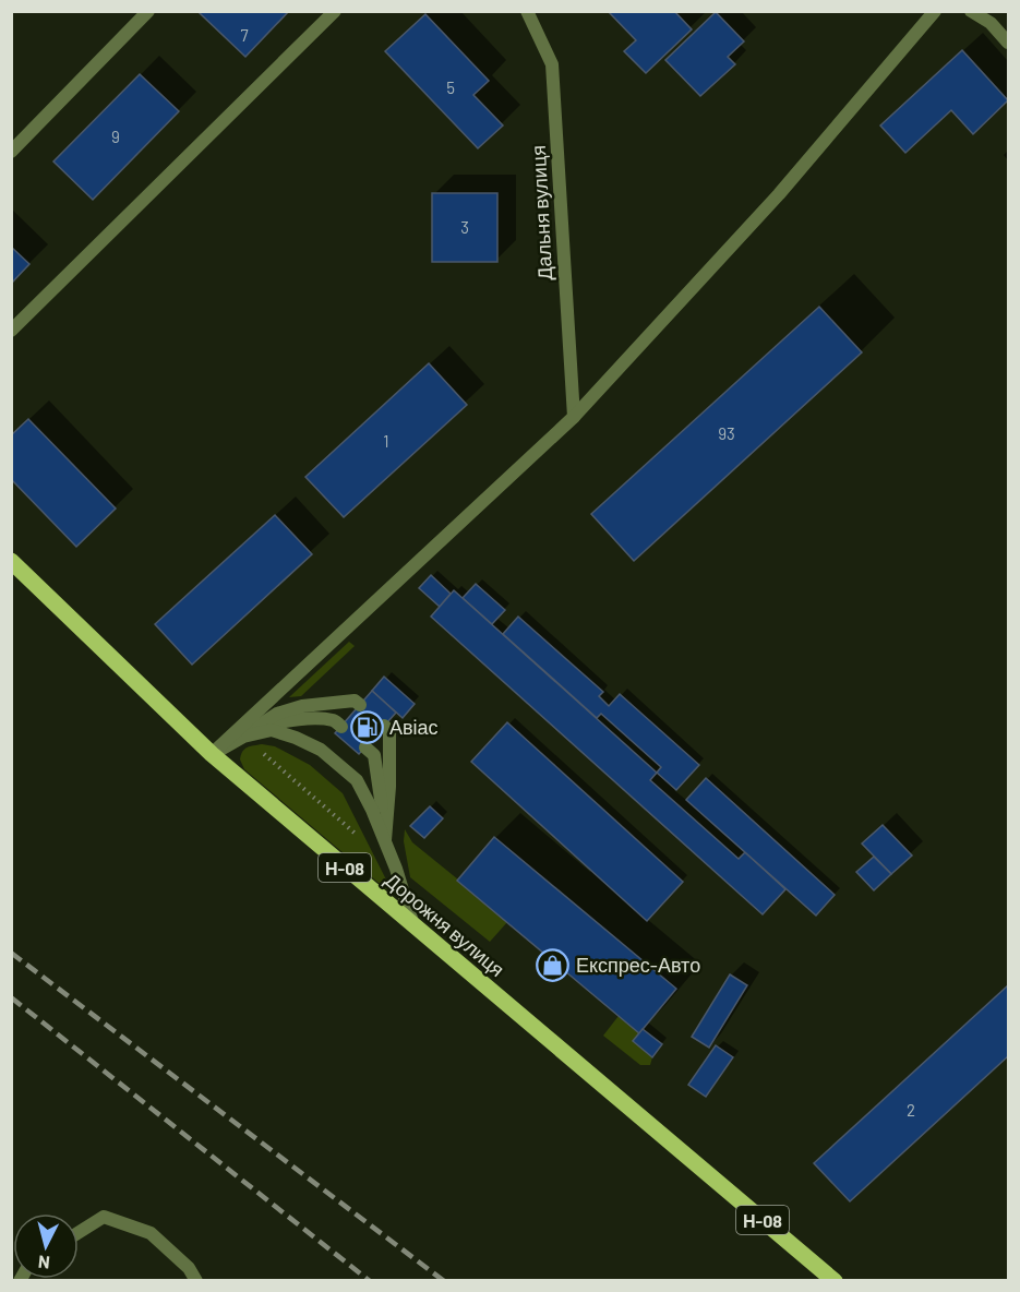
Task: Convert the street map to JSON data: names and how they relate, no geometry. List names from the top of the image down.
{
  "streets": {
    "main road": ["Н-08", "Дорожня вулиця"],
    "street": ["Дальня вулиця"]
  },
  "places": {
    "fuel station": ["Авіас"],
    "shop": ["Експрес-Авто"]
  },
  "house_numbers": [
    "7",
    "5",
    "9",
    "3",
    "93",
    "1",
    "2"
  ],
  "north": "bottom"
}
